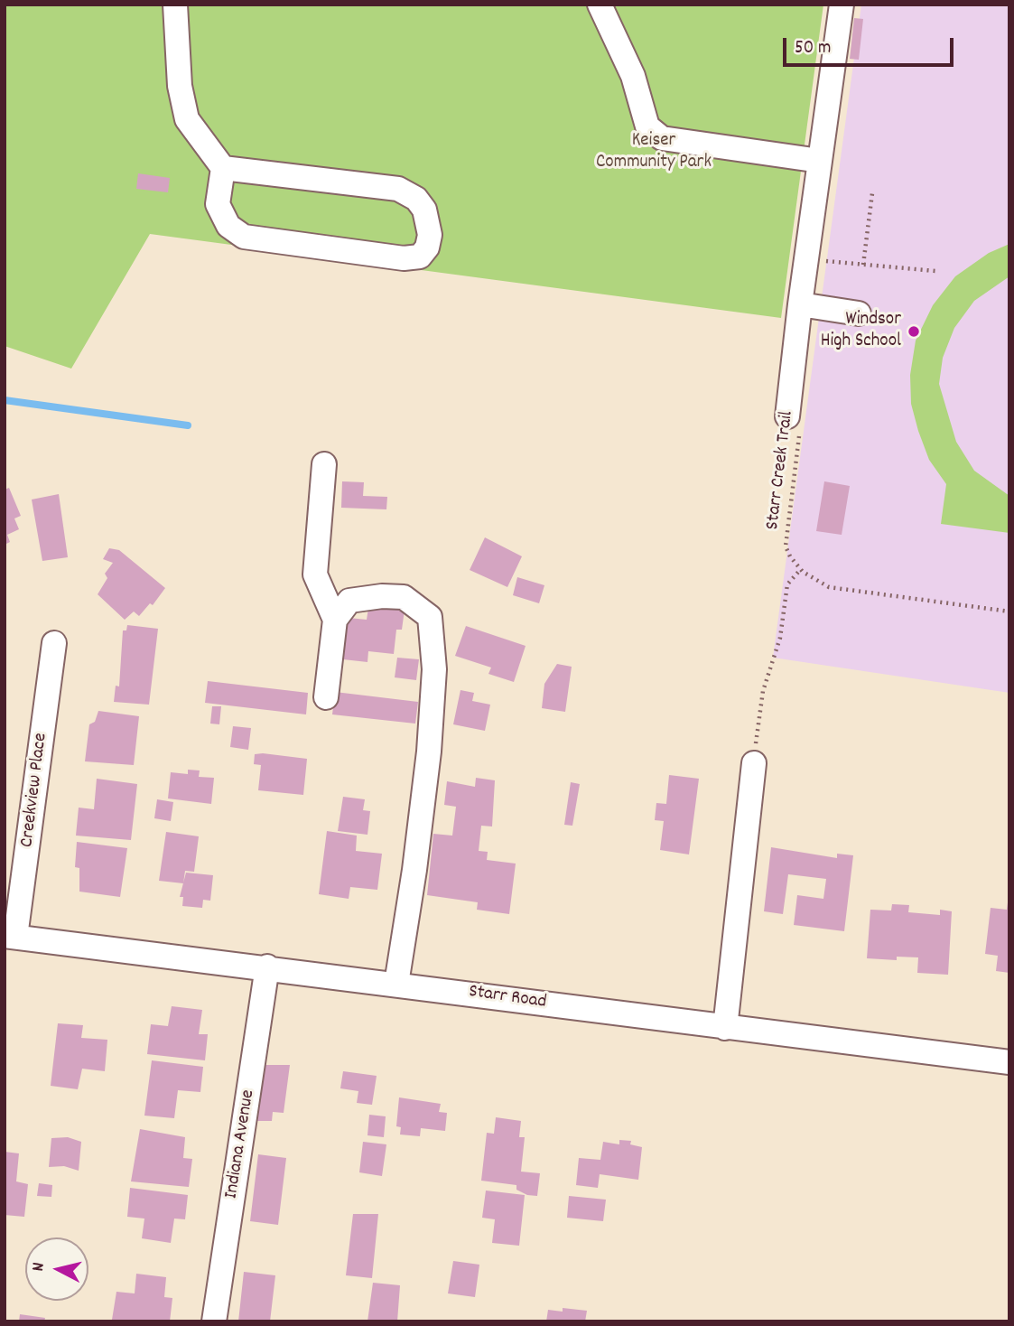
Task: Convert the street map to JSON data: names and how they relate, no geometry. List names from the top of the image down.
{
  "streets": {
    "street": ["Creekview Place", "Starr Road", "Indiana Avenue"],
    "path": ["Starr Creek Trail"]
  },
  "crossings": [
    ["Creekview Place", "Starr Road"],
    ["Starr Road", "Indiana Avenue"]
  ],
  "parks": ["Keiser Community Park"],
  "places": ["Windsor High School"],
  "scale_bar": "50 m",
  "north": "left"
}
